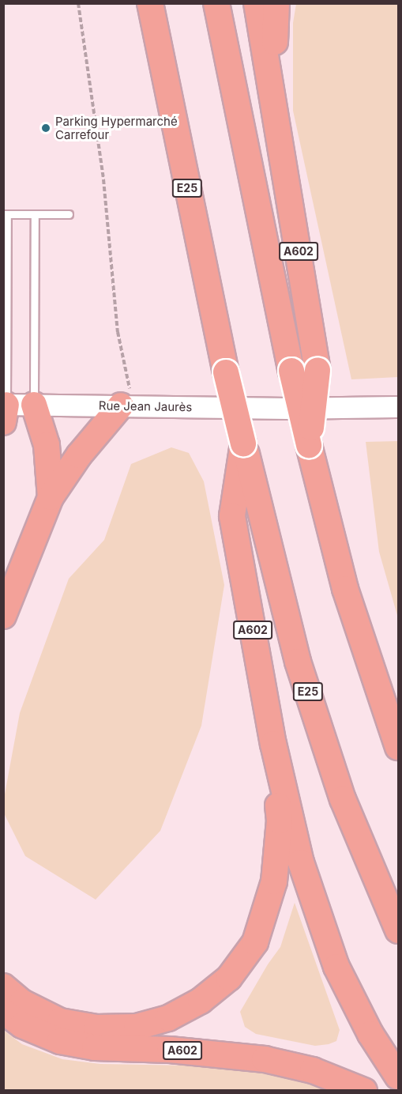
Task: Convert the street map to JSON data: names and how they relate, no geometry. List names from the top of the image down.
{
  "streets": {
    "highway": ["E25", "A602"],
    "main road": ["Rue Jean Jaurès"]
  },
  "crossings": [
    ["E25", "A602"]
  ],
  "places": ["Parking Hypermarché Carrefour"]
}
